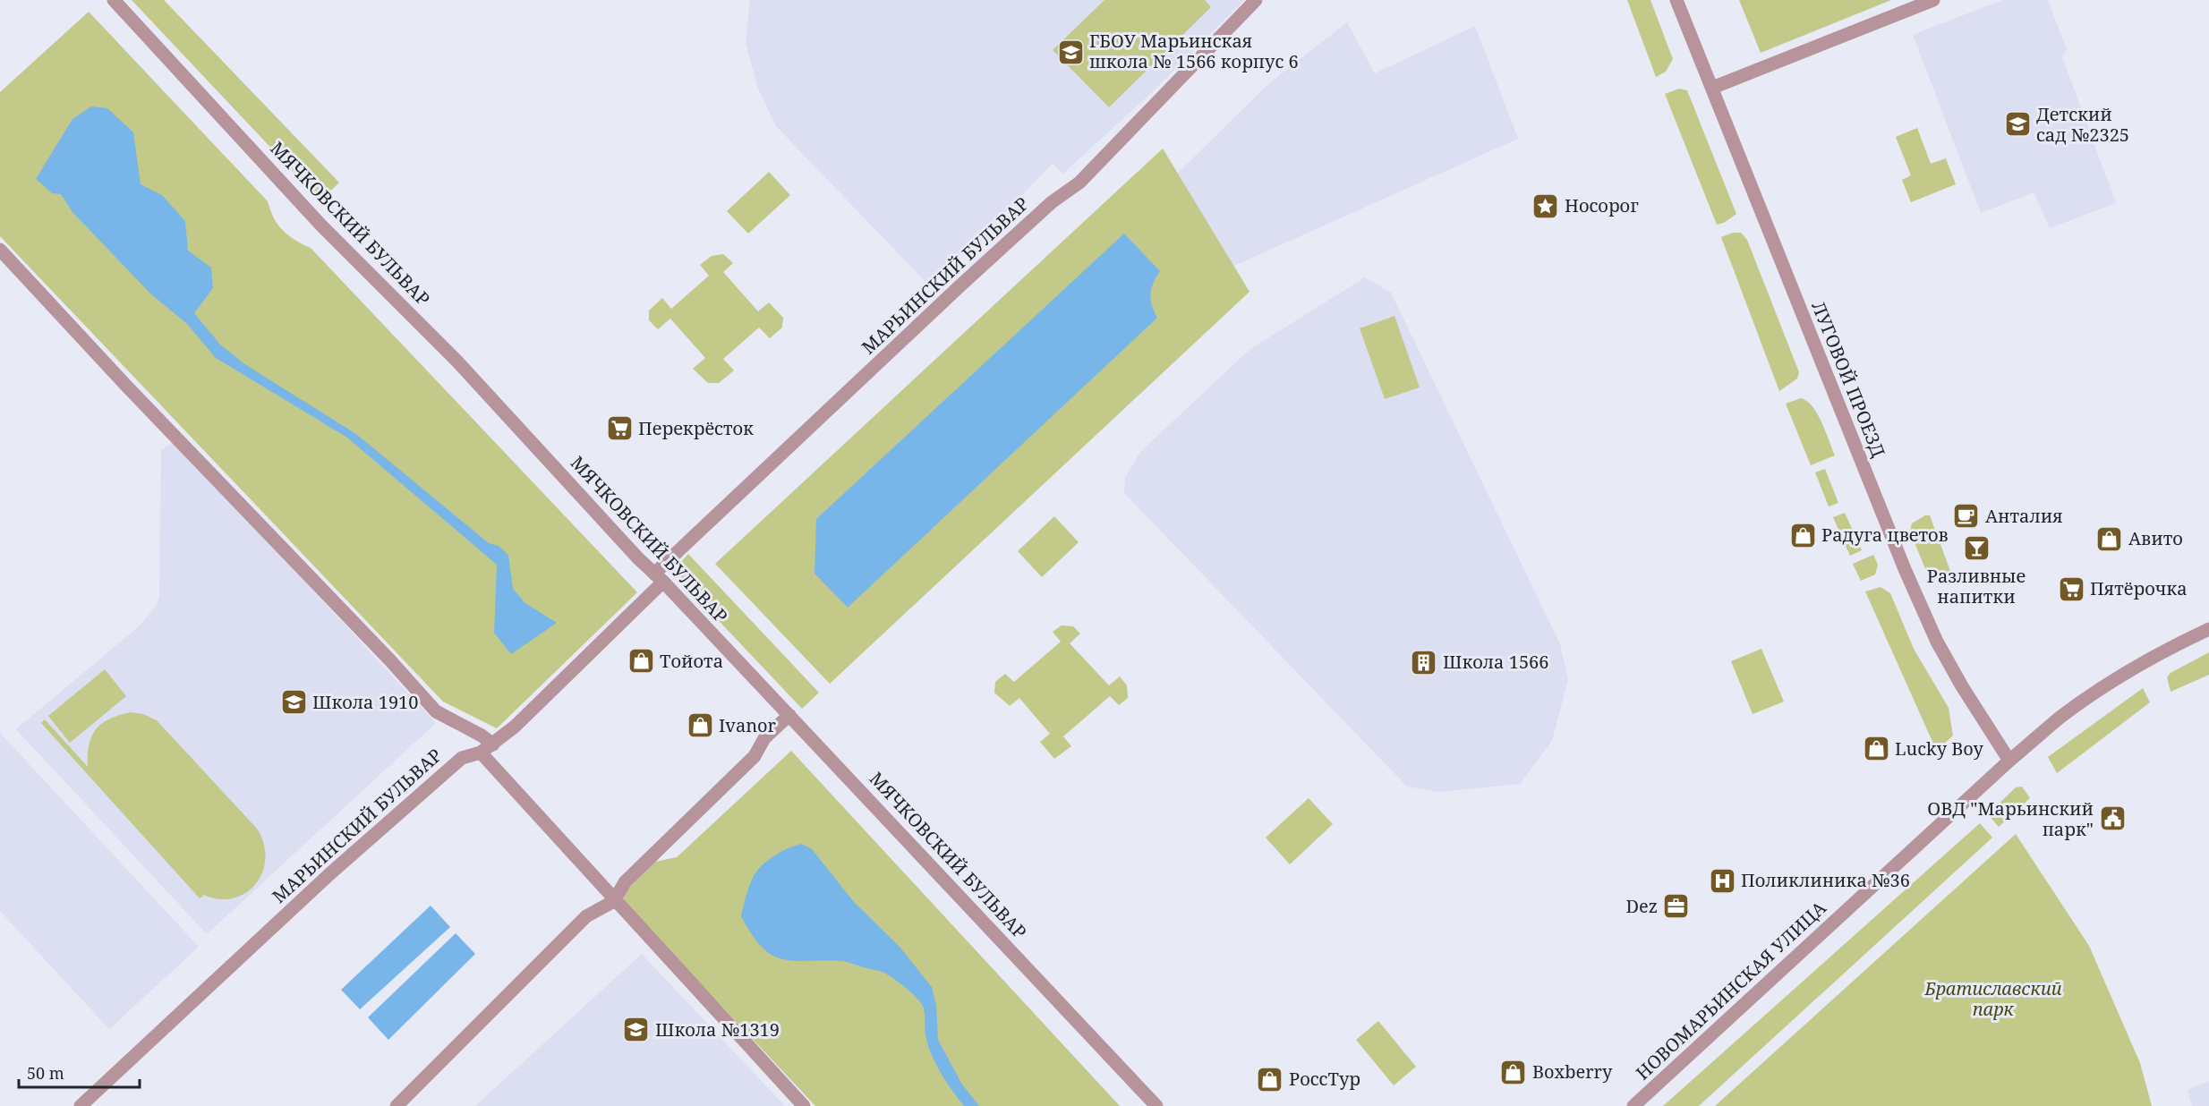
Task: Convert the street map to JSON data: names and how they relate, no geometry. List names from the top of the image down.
{
  "streets": {
    "street": [
      "МЯЧКОВСКИЙ БУЛЬВАР",
      "МАРЬИНСКИЙ БУЛЬВАР",
      "ЛУГОВОЙ ПРОЕЗД",
      "НОВОМАРЬИНСКАЯ УЛИЦА"
    ]
  },
  "crossings": [
    ["МЯЧКОВСКИЙ БУЛЬВАР", "МАРЬИНСКИЙ БУЛЬВАР"],
    ["ЛУГОВОЙ ПРОЕЗД", "НОВОМАРЬИНСКАЯ УЛИЦА"]
  ],
  "parks": ["Братиславский парк"],
  "places": {
    "school or university": [
      "ГБОУ Марьинская школа № 1566 корпус 6",
      "Детский сад №2325",
      "Школа 1910",
      "Школа №1319"
    ],
    "place": ["Носорог"],
    "supermarket": ["Перекрёсток", "Пятёрочка"],
    "cafe": ["Анталия"],
    "shop": [
      "Радуга цветов",
      "Авито",
      "Тойота",
      "Ivanor",
      "Lucky Boy",
      "Boxberry",
      "РоссТур"
    ],
    "bar": ["Разливные напитки"],
    "building": ["Школа 1566"],
    "public building": ["ОВД \"Марьинский парк\""],
    "hospital": ["Поликлиника №36"],
    "office": ["Dez"]
  },
  "scale_bar": "50 m"
}
